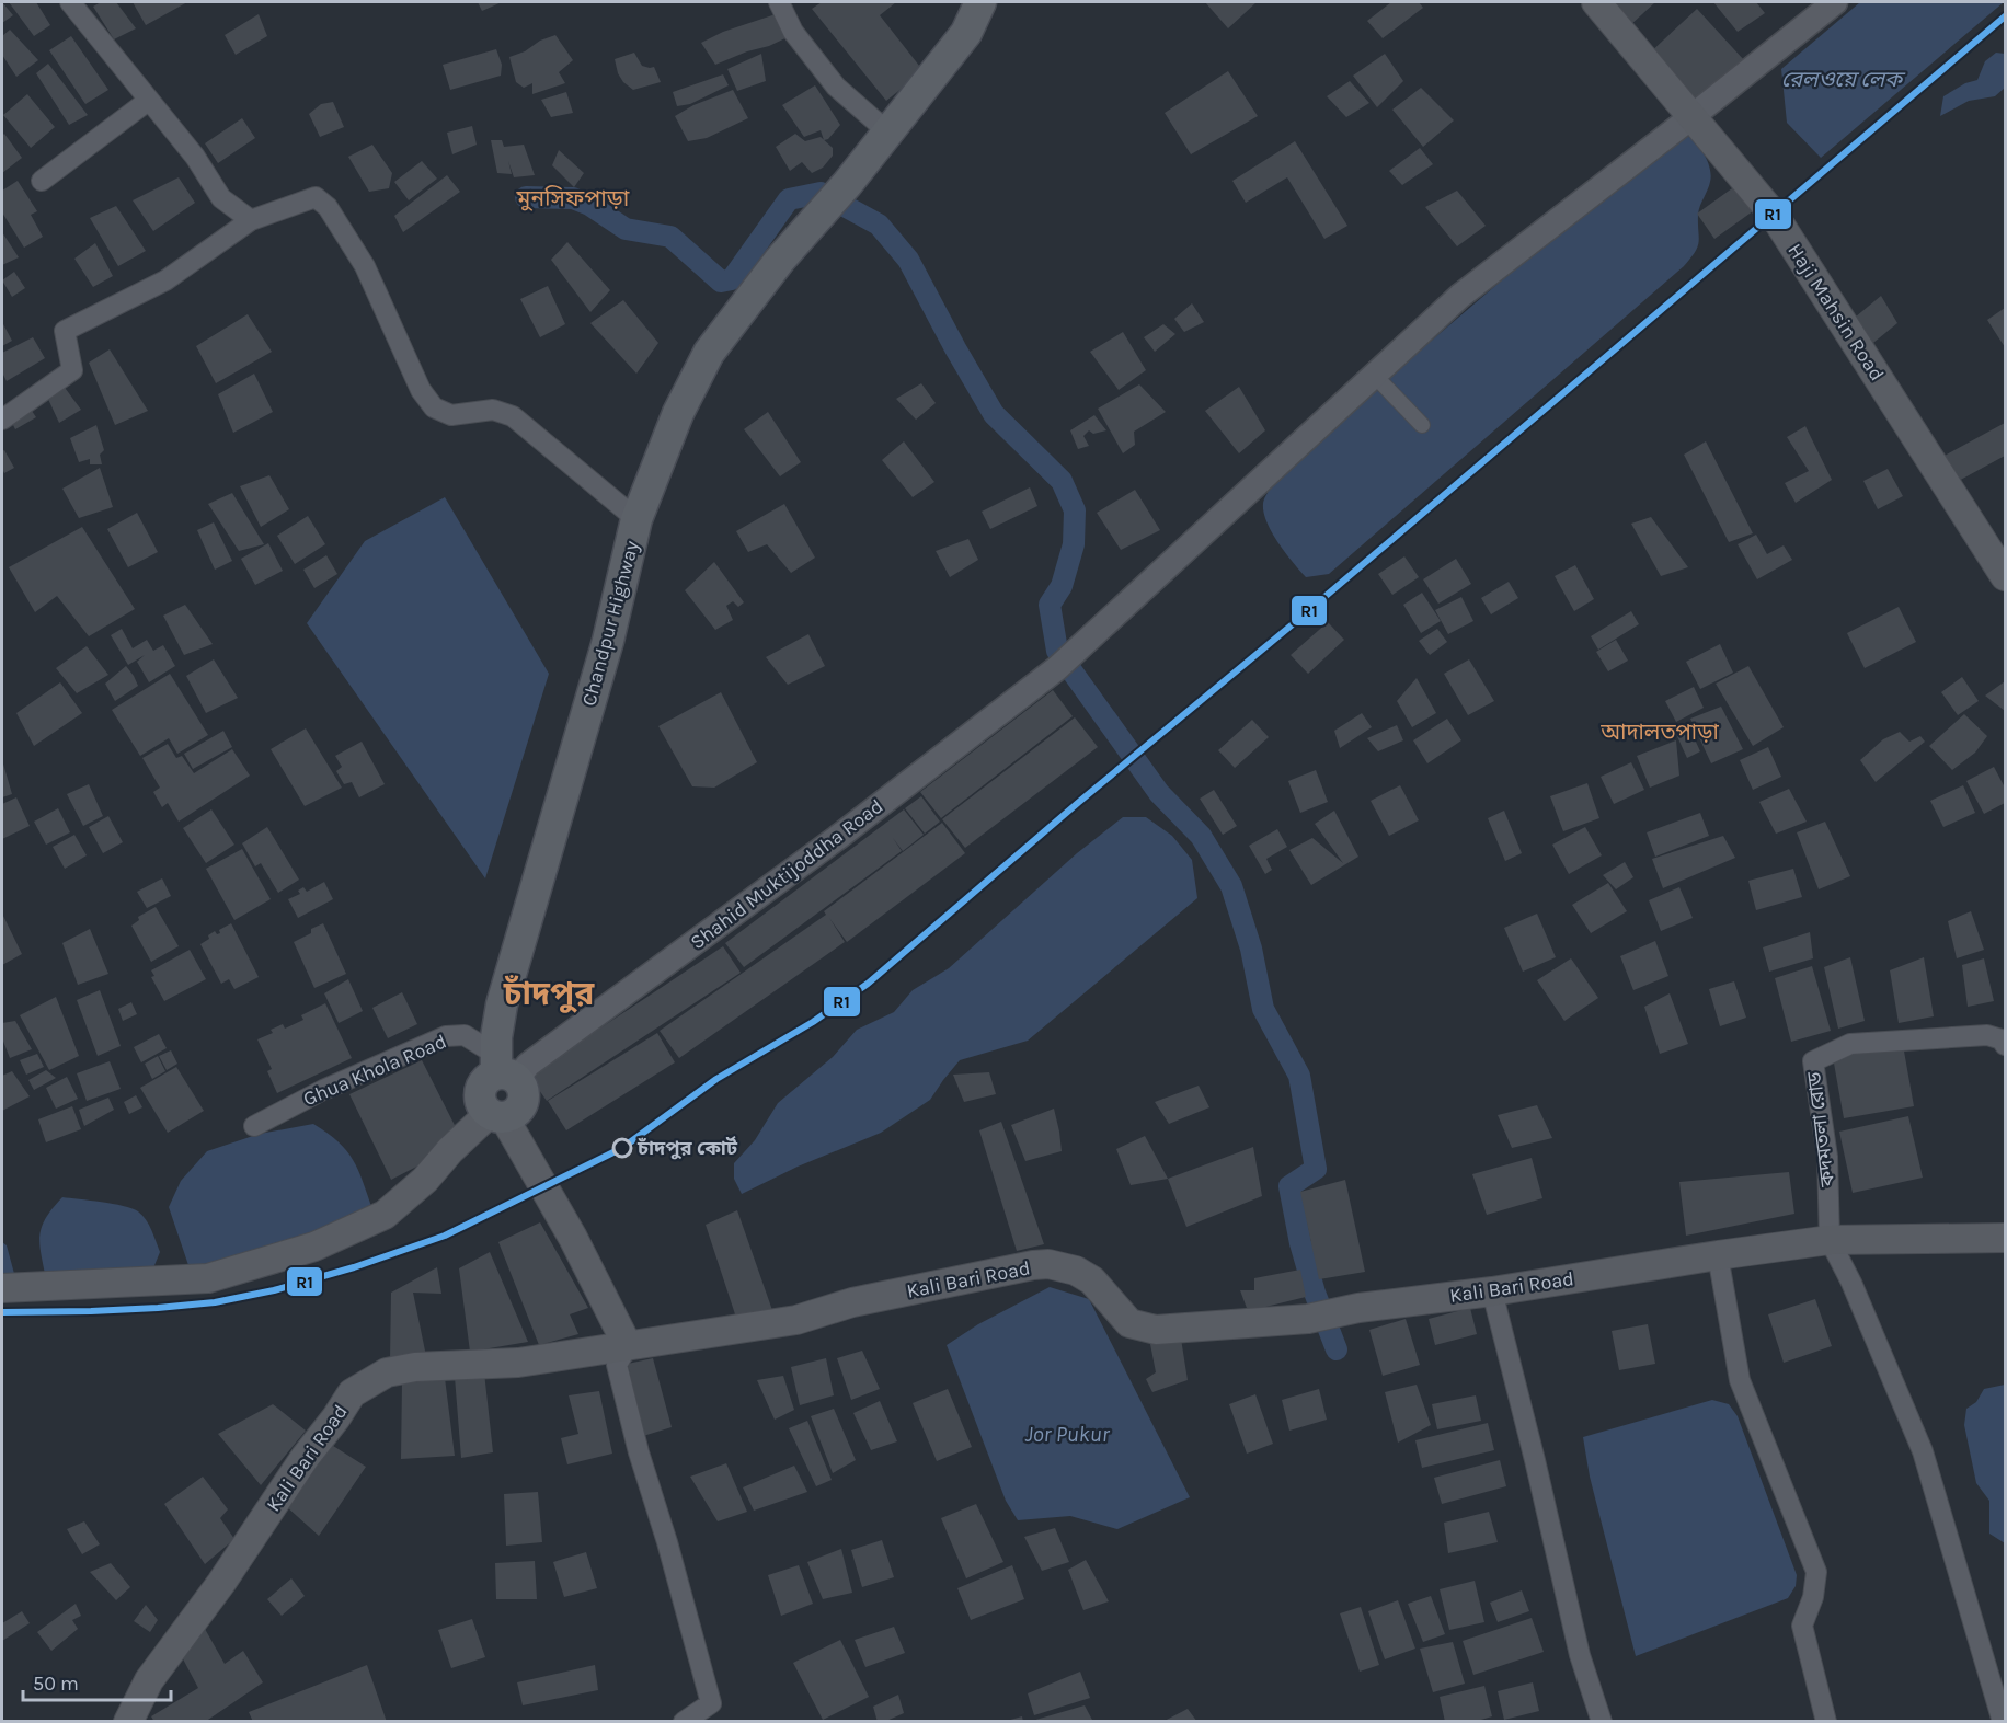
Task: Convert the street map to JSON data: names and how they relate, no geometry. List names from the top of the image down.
{
  "streets": {
    "main road": ["Haji Mahsin Road", "Chandpur Highway", "Kali Bari Road"],
    "street": ["Shahid Muktijoddha Road", "Ghua Khola Road", "কদমতলা রোড"]
  },
  "crossings": [
    ["Haji Mahsin Road", "Shahid Muktijoddha Road"],
    ["Chandpur Highway", "Shahid Muktijoddha Road"],
    ["Chandpur Highway", "Ghua Khola Road"],
    ["Shahid Muktijoddha Road", "Ghua Khola Road"],
    ["কদমতলা রোড", "Kali Bari Road"]
  ],
  "districts": ["মুনসিফপাড়া", "আদালতপাড়া", "চাঁদপুর"],
  "water": ["রেলওয়ে লেক", "Jor Pukur"],
  "places": ["চাঁদপুর কোর্ট"],
  "lines": ["transit line R1"],
  "scale_bar": "50 m"
}
